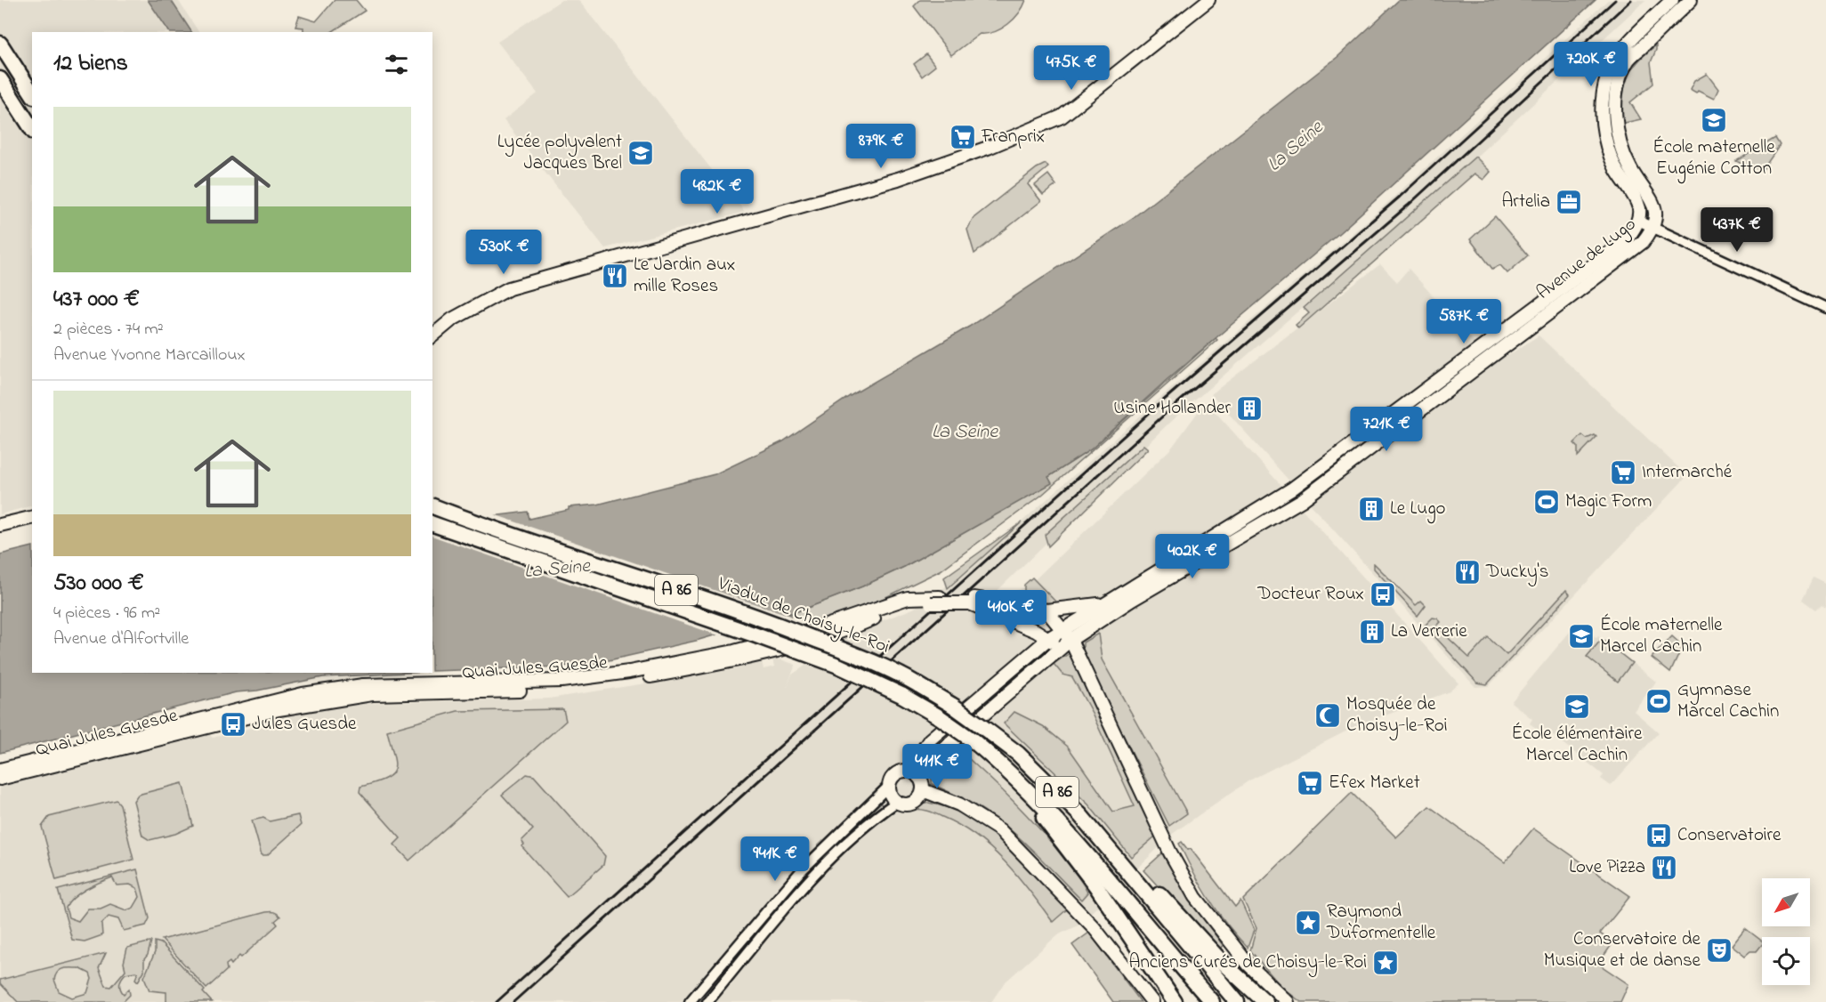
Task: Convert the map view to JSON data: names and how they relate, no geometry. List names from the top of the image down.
{
  "streets": {
    "highway": ["A 86", "Viaduc de Choisy-le-Roi"],
    "main road": ["Avenue de Lugo", "Quai Jules Guesde"]
  },
  "crossings": [
    ["Avenue de Lugo", "Quai Jules Guesde"]
  ],
  "water": ["La Seine"],
  "places": {
    "school or university": [
      "École maternelle Eugénie Cotton",
      "Lycée polyvalent Jacques Brel",
      "École maternelle Marcel Cachin",
      "École élémentaire Marcel Cachin"
    ],
    "supermarket": ["Franprix", "Intermarché", "Efex Market"],
    "office": ["Artelia"],
    "restaurant": ["Le Jardin aux mille Roses", "Ducky's", "Love Pizza"],
    "building": ["Usine Hollander", "Le Lugo", "La Verrerie"],
    "sports": ["Magic Form", "Gymnase Marcel Cachin"],
    "bus stop": ["Docteur Roux", "Jules Guesde", "Conservatoire"],
    "mosque": ["Mosquée de Choisy-le-Roi"],
    "place": ["Raymond Duformentelle", "Anciens Curés de Choisy-le-Roi"],
    "theatre": ["Conservatoire de Musique et de danse"]
  },
  "north": "bottom left",
  "page": {
    "heading": "12 biens",
    "price": [
      "720K €",
      "475K €",
      "879K €",
      "482K €",
      "437K €",
      "530K €",
      "587K €",
      "721K €",
      "402K €",
      "410K €",
      "411K €",
      "941K €"
    ],
    "list": [
      {
        "name": "437 000 €",
        "note": "2 pièces · 74 m² · Avenue Yvonne Marcailloux"
      },
      {
        "name": "530 000 €",
        "note": "4 pièces · 96 m² · Avenue d'Alfortville"
      }
    ]
  }
}
